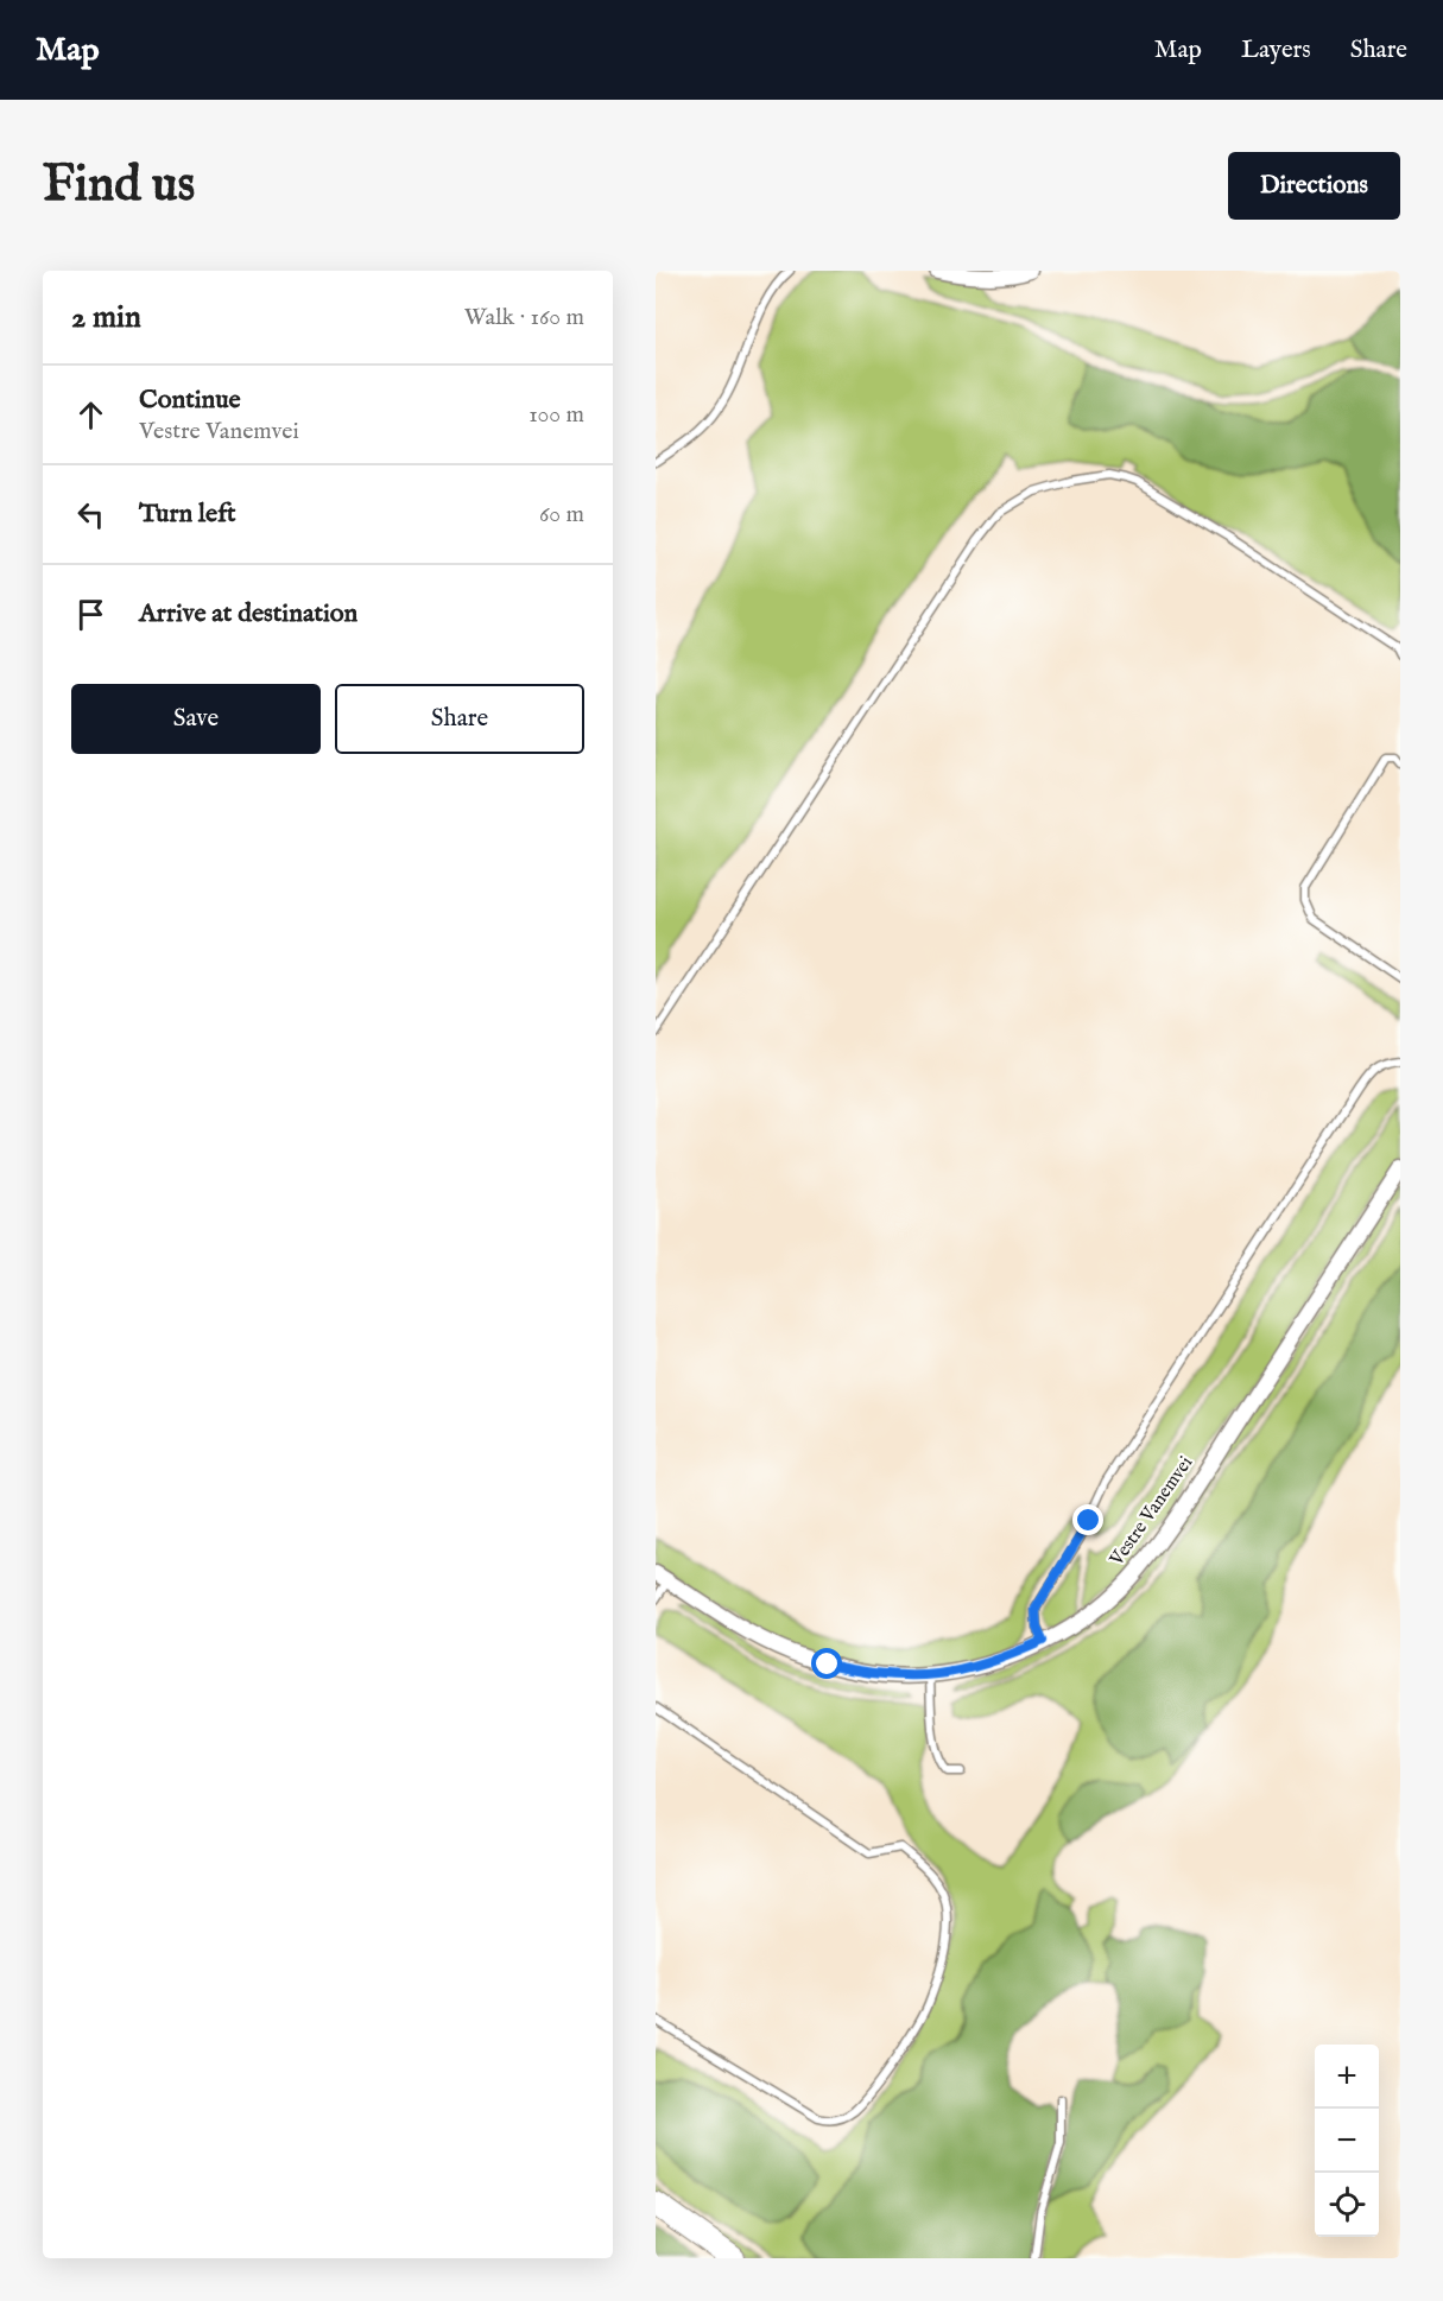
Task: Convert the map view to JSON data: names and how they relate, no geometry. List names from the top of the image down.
{
  "streets": {
    "street": ["Vestre Vanemvei"]
  },
  "page": {
    "header": "Map",
    "nav": ["Map", "Layers", "Share"],
    "buttons": [
      "Directions",
      ["Save", "Share"]
    ],
    "title": "Find us",
    "heading": ["2 min", "Walk · 160 m"],
    "list": [
      ["Continue", "Vestre Vanemvei", "100 m"],
      ["Turn left", "60 m"],
      "Arrive at destination"
    ],
    "map_buttons": ["+", "−"]
  }
}
